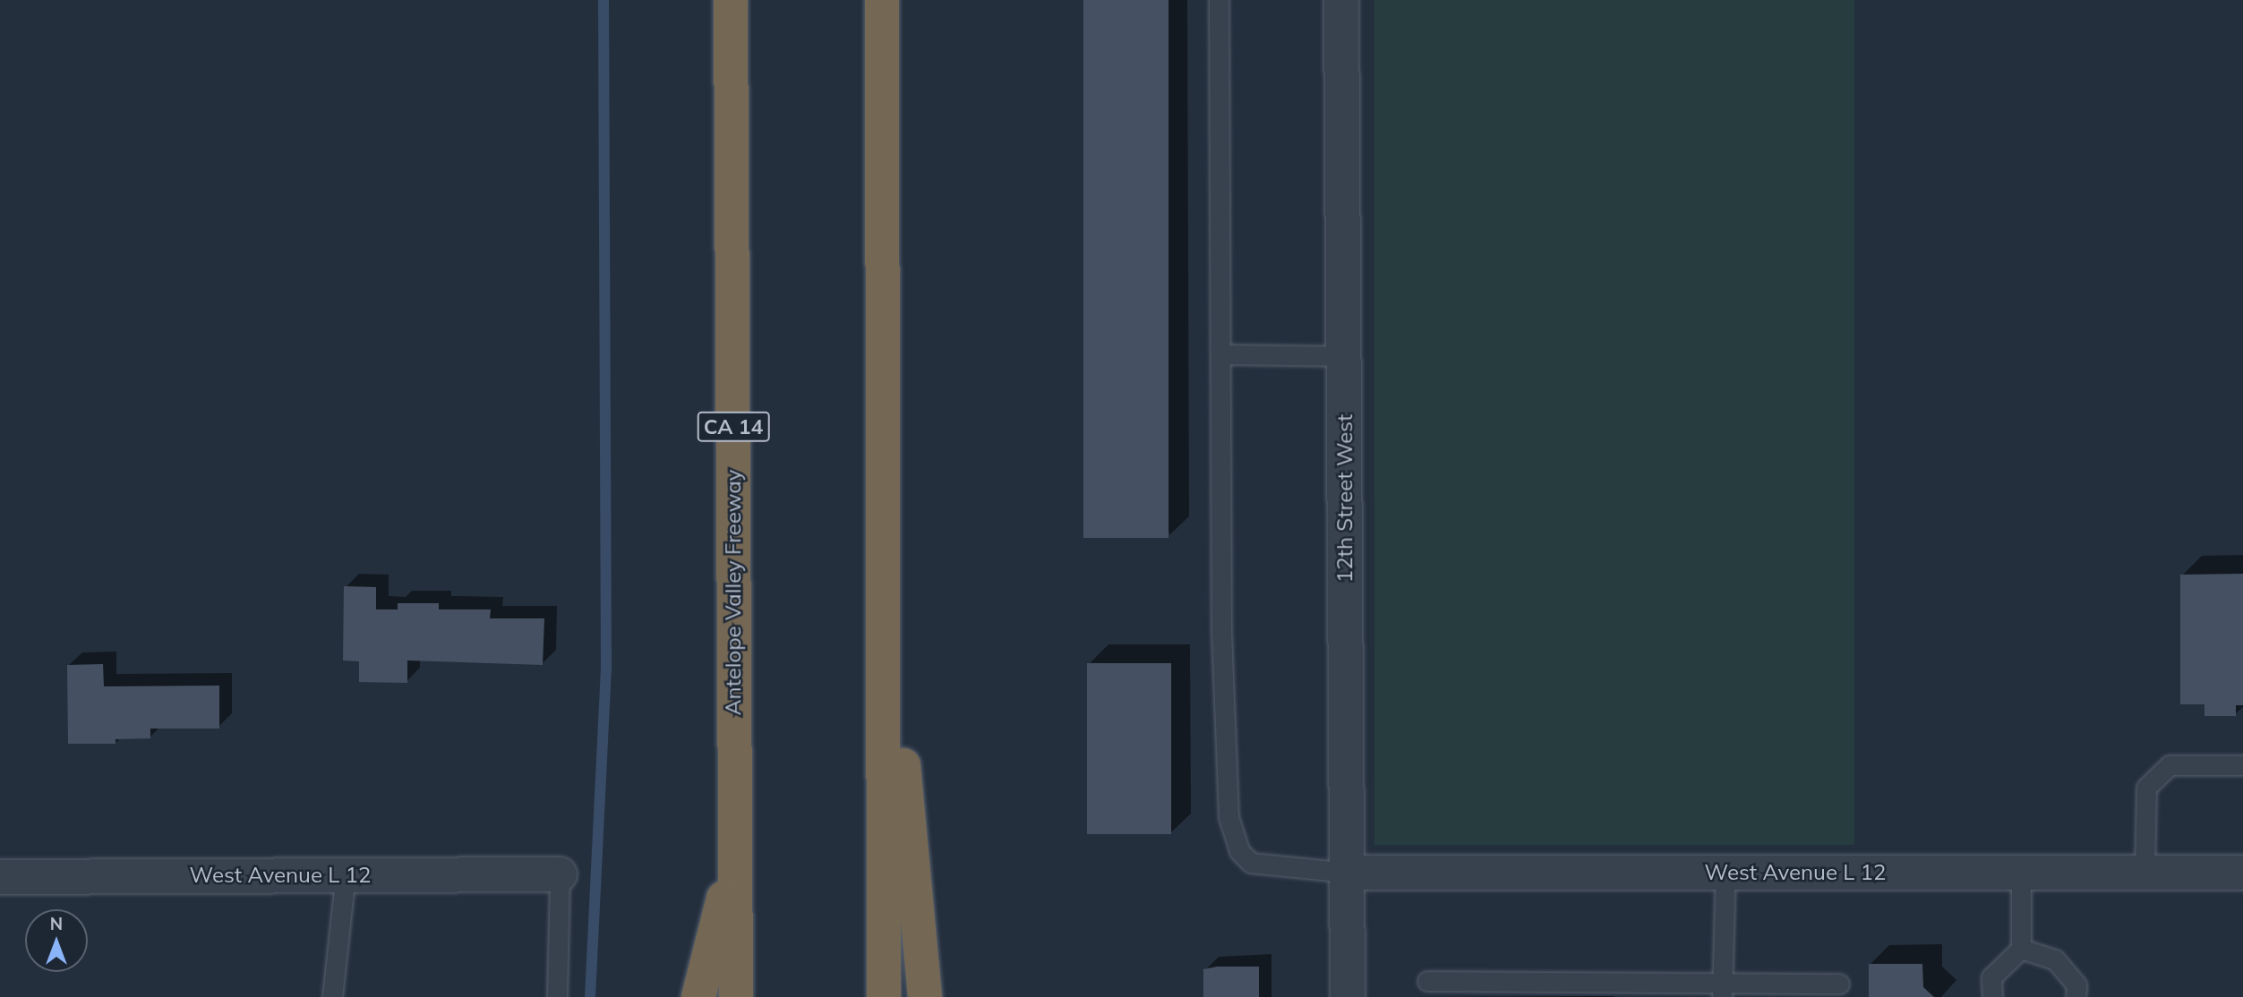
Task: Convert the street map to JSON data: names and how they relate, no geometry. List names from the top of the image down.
{
  "streets": {
    "highway": ["CA 14", "Antelope Valley Freeway"],
    "street": ["12th Street West", "West Avenue L 12"]
  },
  "crossings": [
    ["12th Street West", "West Avenue L 12"]
  ],
  "north": "top"
}
